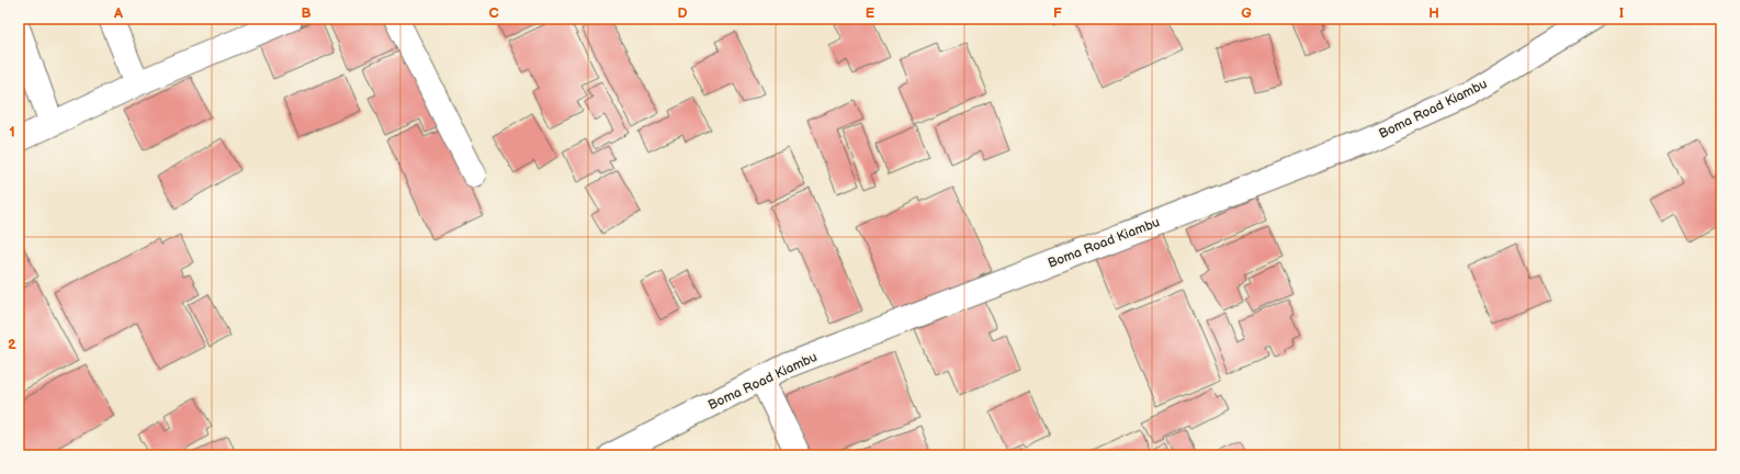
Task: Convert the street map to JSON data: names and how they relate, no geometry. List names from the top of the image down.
{
  "streets": {
    "street": ["Boma Road Kiambu"]
  },
  "grid": {
    "columns": [
      "A",
      "B",
      "C",
      "D",
      "E",
      "F",
      "G",
      "H",
      "I"
    ],
    "rows": ["1", "2"]
  }
}
